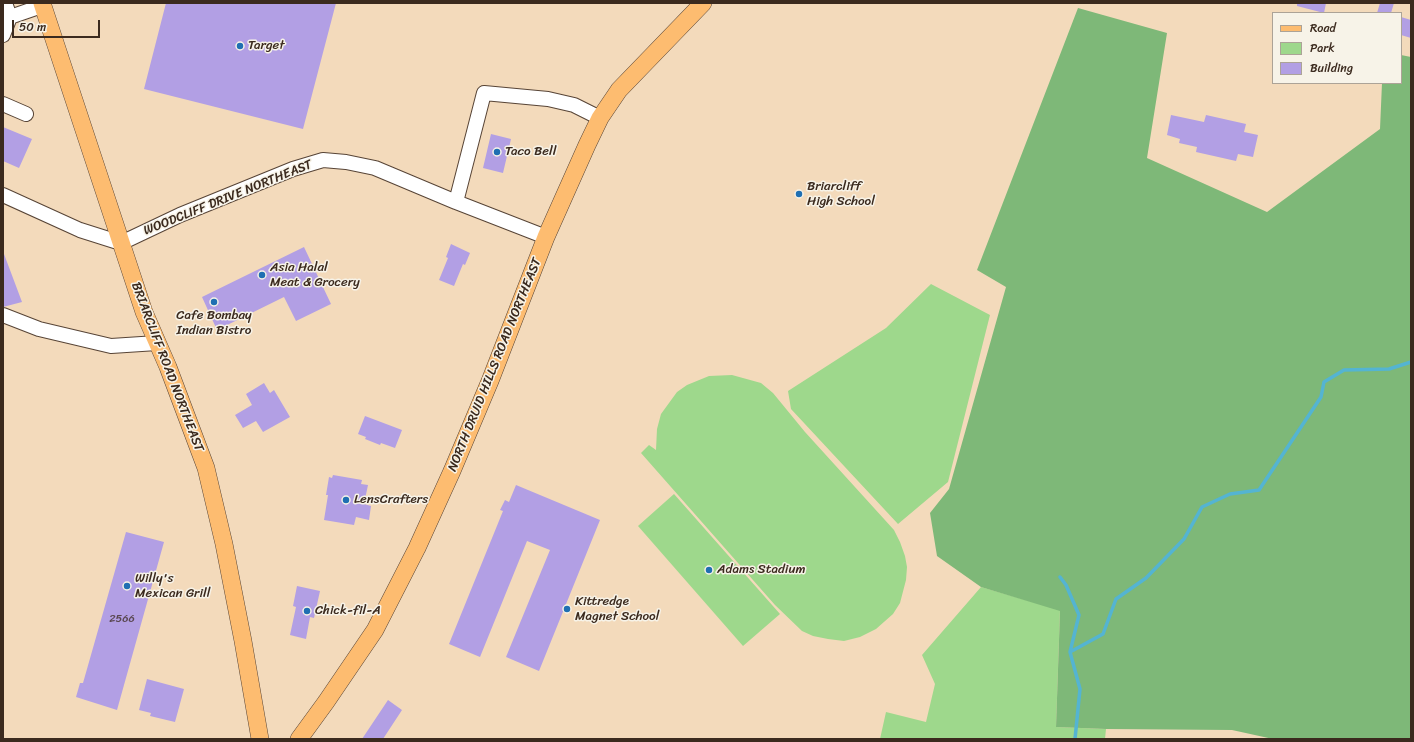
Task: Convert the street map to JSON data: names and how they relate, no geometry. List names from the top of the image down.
{
  "streets": {
    "main road": ["NORTH DRUID HILLS ROAD NORTHEAST", "BRIARCLIFF ROAD NORTHEAST"],
    "street": ["WOODCLIFF DRIVE NORTHEAST"]
  },
  "crossings": [
    ["WOODCLIFF DRIVE NORTHEAST", "NORTH DRUID HILLS ROAD NORTHEAST"],
    ["WOODCLIFF DRIVE NORTHEAST", "BRIARCLIFF ROAD NORTHEAST"]
  ],
  "places": [
    "Target",
    "Taco Bell",
    "Briarcliff High School",
    "Asia Halal Meat & Grocery",
    "Cafe Bombay Indian Bistro",
    "LensCrafters",
    "Adams Stadium",
    "Willy's Mexican Grill",
    "Kittredge Magnet School",
    "Chick-fil-A"
  ],
  "house_numbers": ["2566"],
  "legend": ["Road", "Park", "Building"],
  "scale_bar": "50 m"
}
